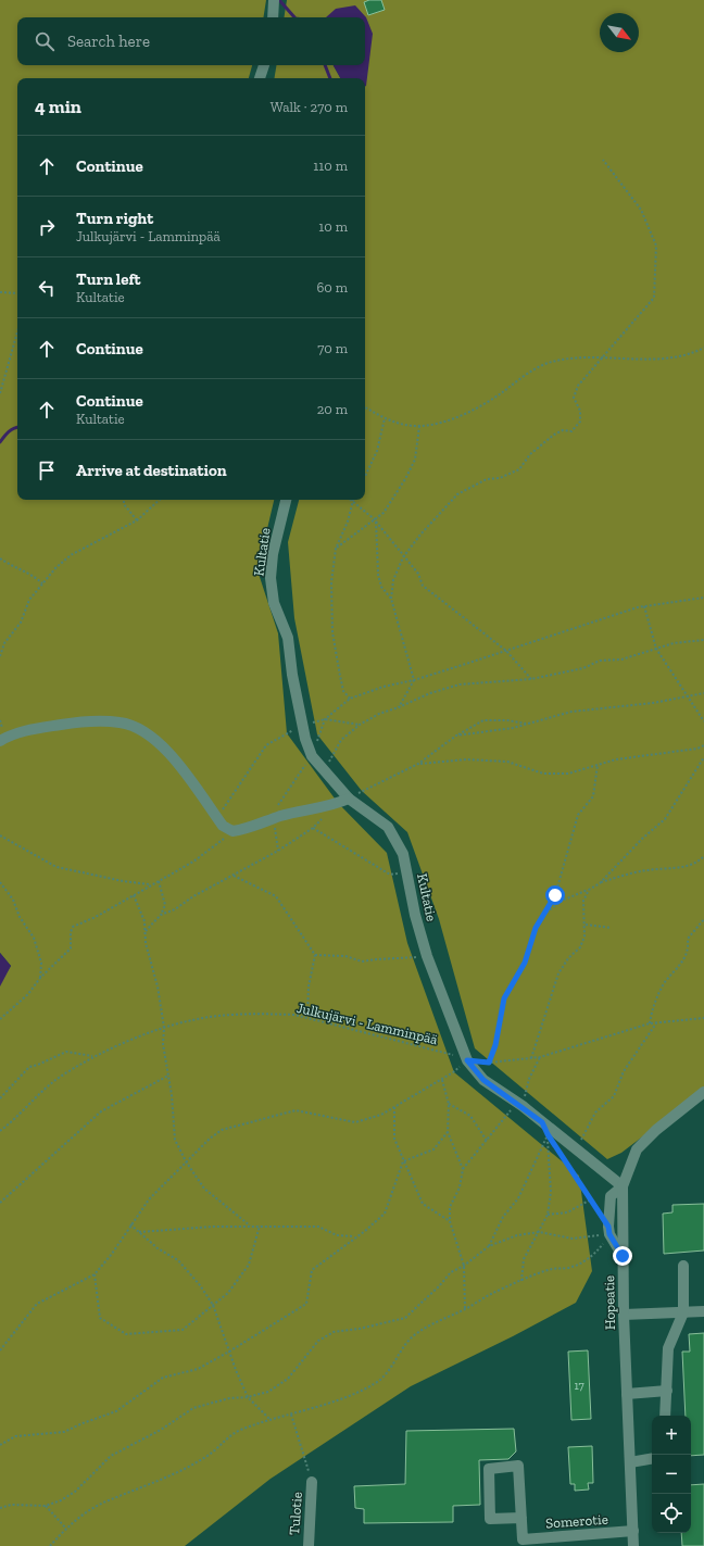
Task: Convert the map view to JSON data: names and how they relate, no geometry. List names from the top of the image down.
{
  "streets": {
    "street": [
      "Kultatie",
      "Hopeatie",
      "Tulotie",
      "Somerotie"
    ],
    "path": ["Julkujärvi - Lamminpää"]
  },
  "crossings": [
    ["Kultatie", "Julkujärvi - Lamminpää"],
    ["Kultatie", "Hopeatie"],
    ["Hopeatie", "Somerotie"]
  ],
  "house_numbers": ["17"],
  "north": "bottom right",
  "page": {
    "search": "Search here",
    "heading": ["4 min", "Walk · 270 m"],
    "list": [
      ["Continue", "110 m"],
      ["Turn right", "Julkujärvi - Lamminpää", "10 m"],
      ["Turn left", "Kultatie", "60 m"],
      ["Continue", "70 m"],
      ["Continue", "Kultatie", "20 m"],
      "Arrive at destination"
    ],
    "map_buttons": ["+", "−"]
  }
}
